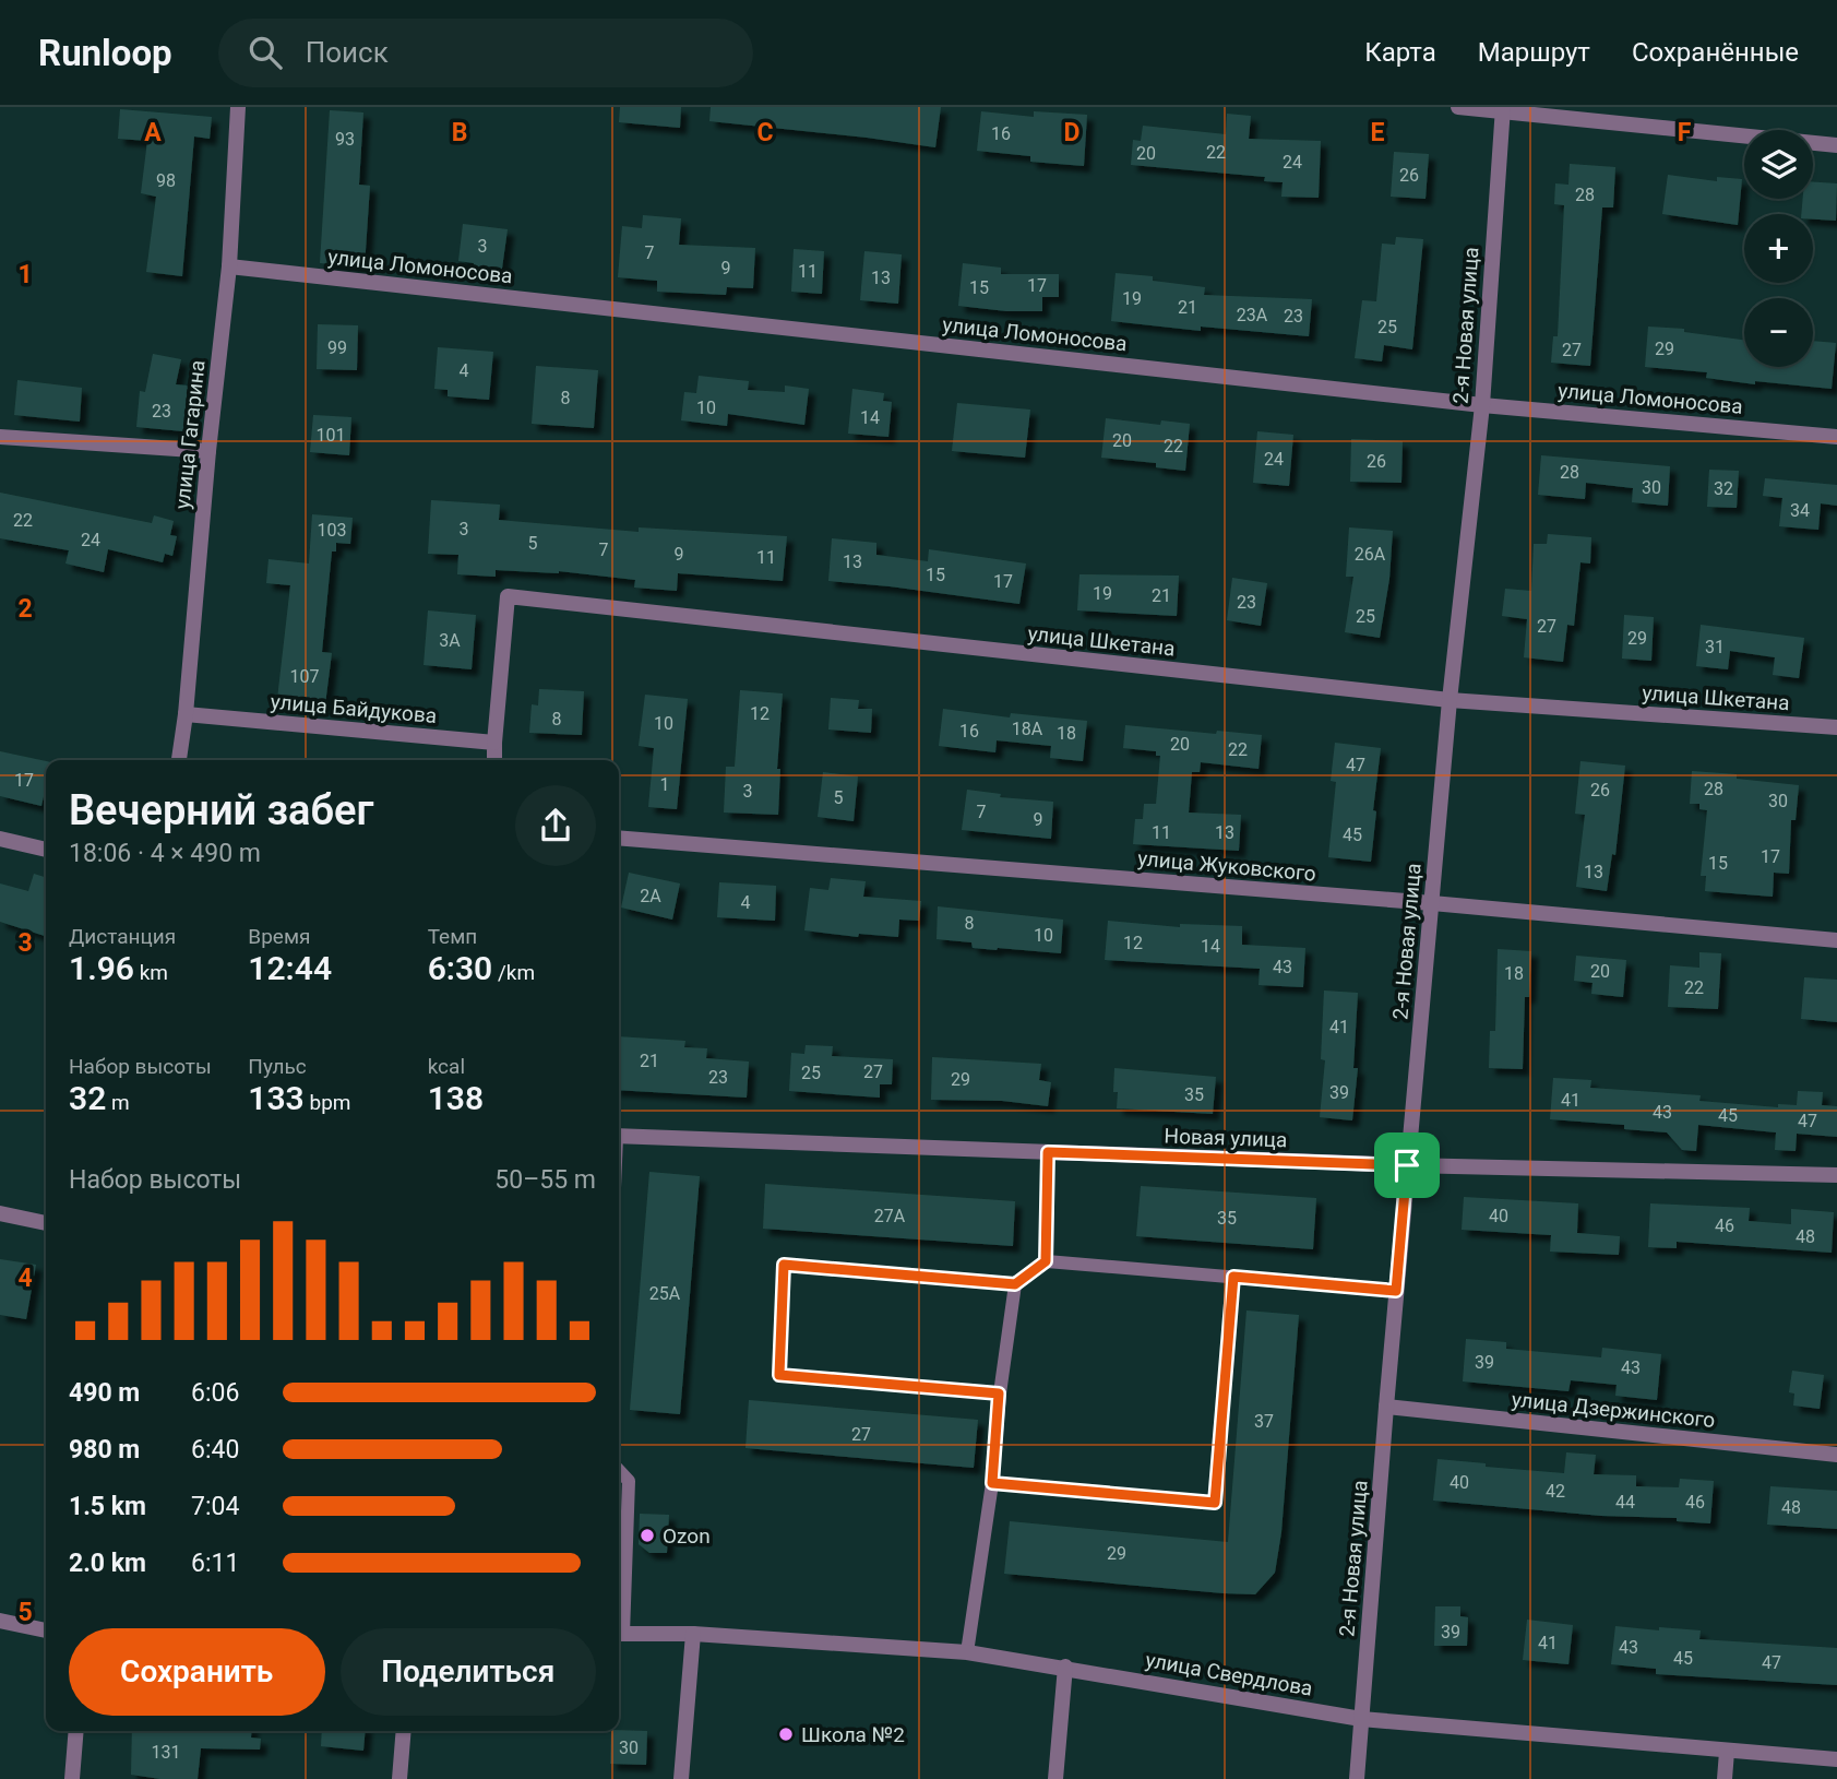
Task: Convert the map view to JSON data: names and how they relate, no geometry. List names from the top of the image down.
{
  "streets": {
    "street": [
      "улица Ломоносова",
      "2-я Новая улица",
      "улица Гагарина",
      "улица Шкетана",
      "улица Байдукова",
      "улица Жуковского",
      "Новая улица",
      "улица Дзержинского",
      "улица Свердлова"
    ]
  },
  "crossings": [
    ["улица Ломоносова", "2-я Новая улица"],
    ["улица Ломоносова", "улица Гагарина"],
    ["2-я Новая улица", "улица Шкетана"],
    ["2-я Новая улица", "улица Жуковского"],
    ["2-я Новая улица", "Новая улица"],
    ["2-я Новая улица", "улица Дзержинского"],
    ["2-я Новая улица", "улица Свердлова"],
    ["улица Гагарина", "улица Байдукова"],
    ["улица Шкетана", "улица Байдукова"]
  ],
  "places": ["Ozon", "Школа №2"],
  "house_numbers": [
    "16",
    "93",
    "22",
    "20",
    "24",
    "26",
    "98",
    "28",
    "3",
    "7",
    "9",
    "11",
    "13",
    "17",
    "15",
    "19",
    "21",
    "23А",
    "23",
    "25",
    "99",
    "29",
    "27",
    "4",
    "8",
    "10",
    "23",
    "14",
    "101",
    "20",
    "22",
    "24",
    "26",
    "28",
    "30",
    "32",
    "34",
    "22",
    "3",
    "103",
    "24",
    "5",
    "7",
    "9",
    "26А",
    "11",
    "13",
    "15",
    "17",
    "19",
    "21",
    "23",
    "25",
    "27",
    "29",
    "3А",
    "31",
    "107",
    "12",
    "8",
    "10",
    "18А",
    "16",
    "18",
    "20",
    "22",
    "47",
    "17",
    "1",
    "28",
    "26",
    "3",
    "5",
    "30",
    "7",
    "9",
    "11",
    "13",
    "45",
    "17",
    "15",
    "13",
    "2А",
    "4",
    "8",
    "10",
    "12",
    "14",
    "43",
    "20",
    "18",
    "22",
    "41",
    "21",
    "27",
    "25",
    "23",
    "29",
    "39",
    "35",
    "41",
    "43",
    "45",
    "47",
    "27А",
    "40",
    "35",
    "46",
    "48",
    "25А",
    "39",
    "43",
    "37",
    "27",
    "40",
    "42",
    "44",
    "46",
    "48",
    "29",
    "39",
    "41",
    "43",
    "45",
    "47",
    "30",
    "131"
  ],
  "page": {
    "header": "Runloop",
    "search": "Поиск",
    "nav": ["Карта", "Маршрут", "Сохранённые"],
    "map_buttons": ["+", "−"],
    "heading": ["Вечерний забег", "18:06 · 4 × 490 m"],
    "stats": [
      ["Дистанция", "1.96 km"],
      ["Время", "12:44"],
      ["Темп", "6:30 /km"],
      ["Набор высоты", "32 m"],
      ["Пульс", "133 bpm"],
      ["kcal", "138"]
    ],
    "chart": ["Набор высоты", "50–55 m"],
    "list": [
      {
        "name": "490 m",
        "note": "6:06"
      },
      {
        "name": "980 m",
        "note": "6:40"
      },
      {
        "name": "1.5 km",
        "note": "7:04"
      },
      {
        "name": "2.0 km",
        "note": "6:11"
      }
    ],
    "buttons": ["Сохранить", "Поделиться"]
  },
  "grid": {
    "columns": [
      "A",
      "B",
      "C",
      "D",
      "E",
      "F"
    ],
    "rows": [
      "1",
      "2",
      "3",
      "4",
      "5"
    ]
  }
}
